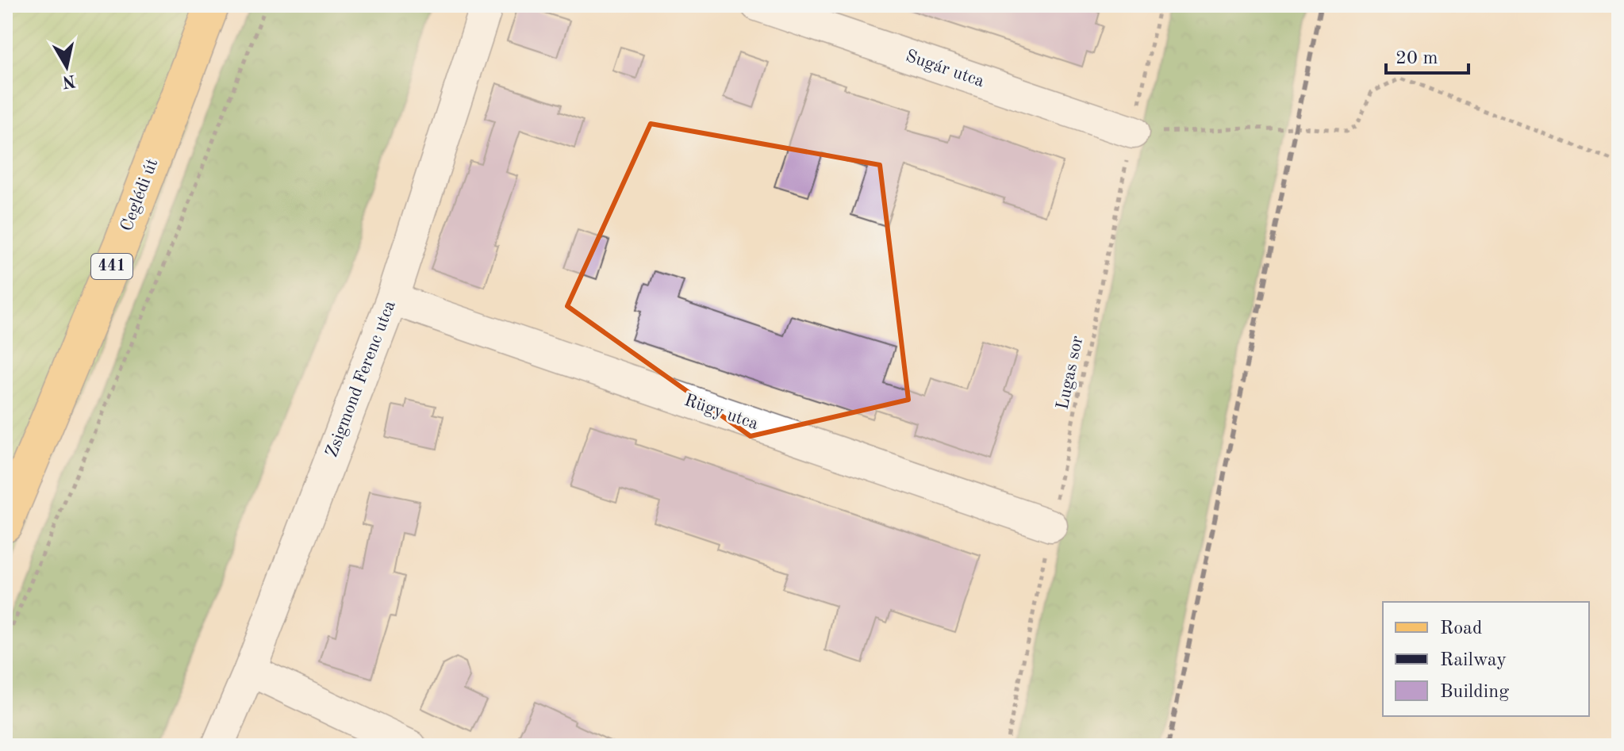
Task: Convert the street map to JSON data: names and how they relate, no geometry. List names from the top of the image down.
{
  "streets": {
    "main road": ["Ceglédi út", "441"],
    "street": ["Sugár utca", "Zsigmond Ferenc utca", "Rügy utca"],
    "path": ["Lugas sor"]
  },
  "crossings": [
    ["Sugár utca", "Lugas sor"],
    ["Lugas sor", "Rügy utca"],
    ["Zsigmond Ferenc utca", "Rügy utca"]
  ],
  "legend": ["Road", "Railway", "Building"],
  "scale_bar": "20 m",
  "north": "bottom"
}
